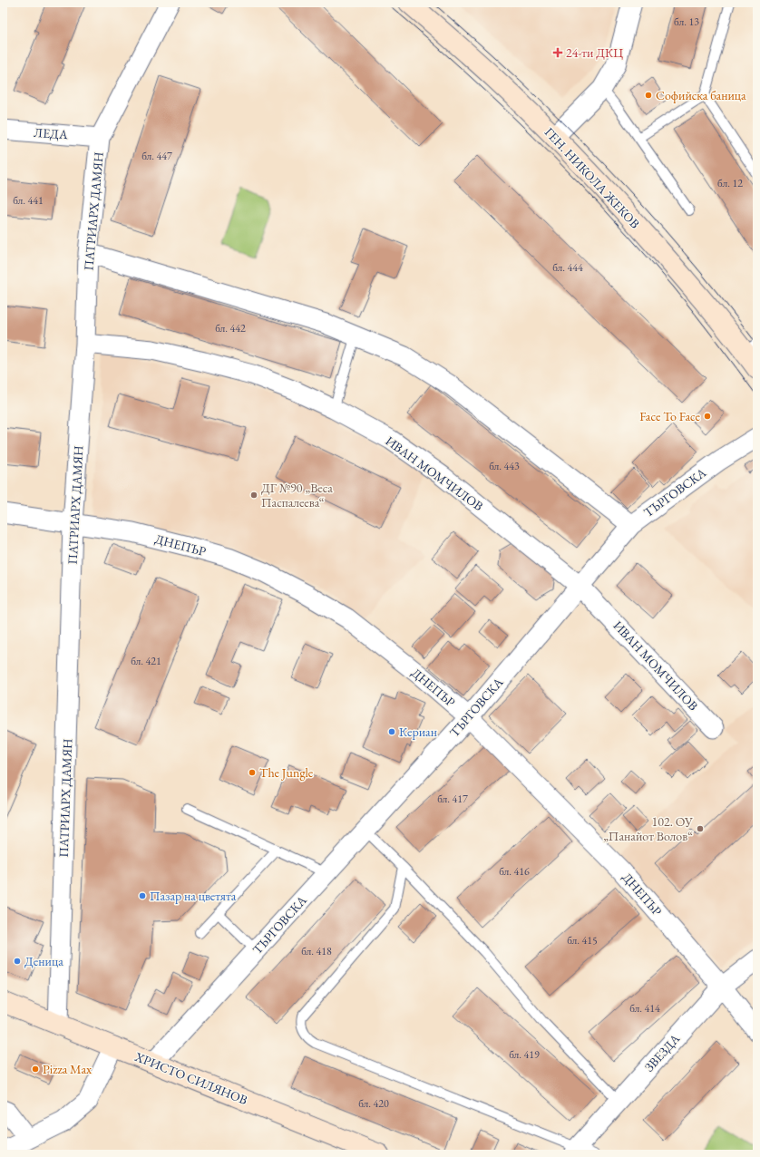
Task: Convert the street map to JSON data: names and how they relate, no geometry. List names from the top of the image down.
{
  "streets": {
    "street": [
      "ЛЕДА",
      "ГЕН. НИКОЛА ЖЕКОВ",
      "ПАТРИАРХ ДАМЯН",
      "ИВАН МОМЧИЛОВ",
      "ТЪРГОВСКА",
      "ДНЕПЪР",
      "ЗВЕЗДА",
      "ХРИСТО СИЛЯНОВ"
    ]
  },
  "crossings": [
    ["ЛЕДА", "ПАТРИАРХ ДАМЯН"],
    ["ПАТРИАРХ ДАМЯН", "ИВАН МОМЧИЛОВ"],
    ["ПАТРИАРХ ДАМЯН", "ДНЕПЪР"],
    ["ПАТРИАРХ ДАМЯН", "ХРИСТО СИЛЯНОВ"],
    ["ИВАН МОМЧИЛОВ", "ТЪРГОВСКА"],
    ["ТЪРГОВСКА", "ДНЕПЪР"],
    ["ТЪРГОВСКА", "ХРИСТО СИЛЯНОВ"],
    ["ДНЕПЪР", "ЗВЕЗДА"]
  ],
  "places": {
    "health": ["24-ти ДКЦ"],
    "other": [
      "Софийска баница",
      "Face To Face",
      "ДГ №90 „Веса Паспалеева“",
      "Кериан",
      "The Jungle",
      "102. ОУ „Панайот Волов“",
      "Пазар на цветята",
      "Деница",
      "Pizza Max"
    ]
  },
  "house_numbers": [
    "бл. 13",
    "бл. 447",
    "бл. 12",
    "бл. 441",
    "бл. 444",
    "бл. 442",
    "бл. 443",
    "бл. 421",
    "бл. 417",
    "бл. 416",
    "бл. 415",
    "бл. 418",
    "бл. 414",
    "бл. 419",
    "бл. 420"
  ]
}
